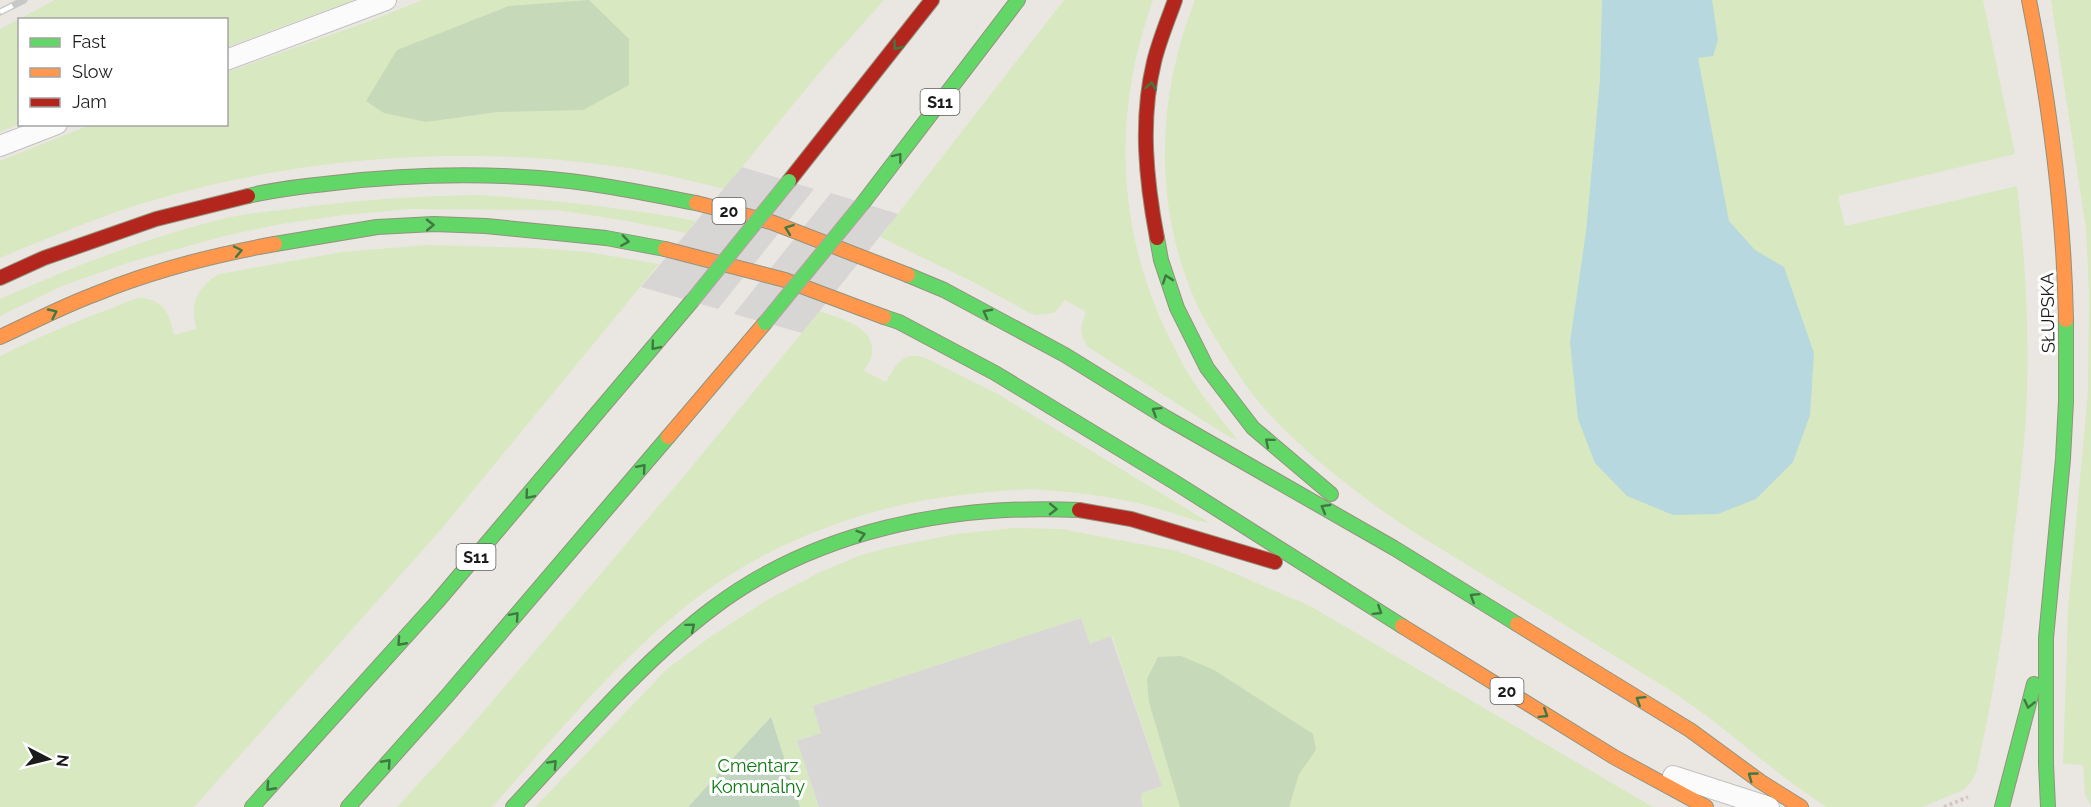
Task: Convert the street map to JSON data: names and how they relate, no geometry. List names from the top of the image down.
{
  "streets": {
    "main road": ["S11", "20", "SŁUPSKA"]
  },
  "parks": ["Cmentarz Komunalny"],
  "legend": ["Fast", "Slow", "Jam"],
  "north": "right"
}
